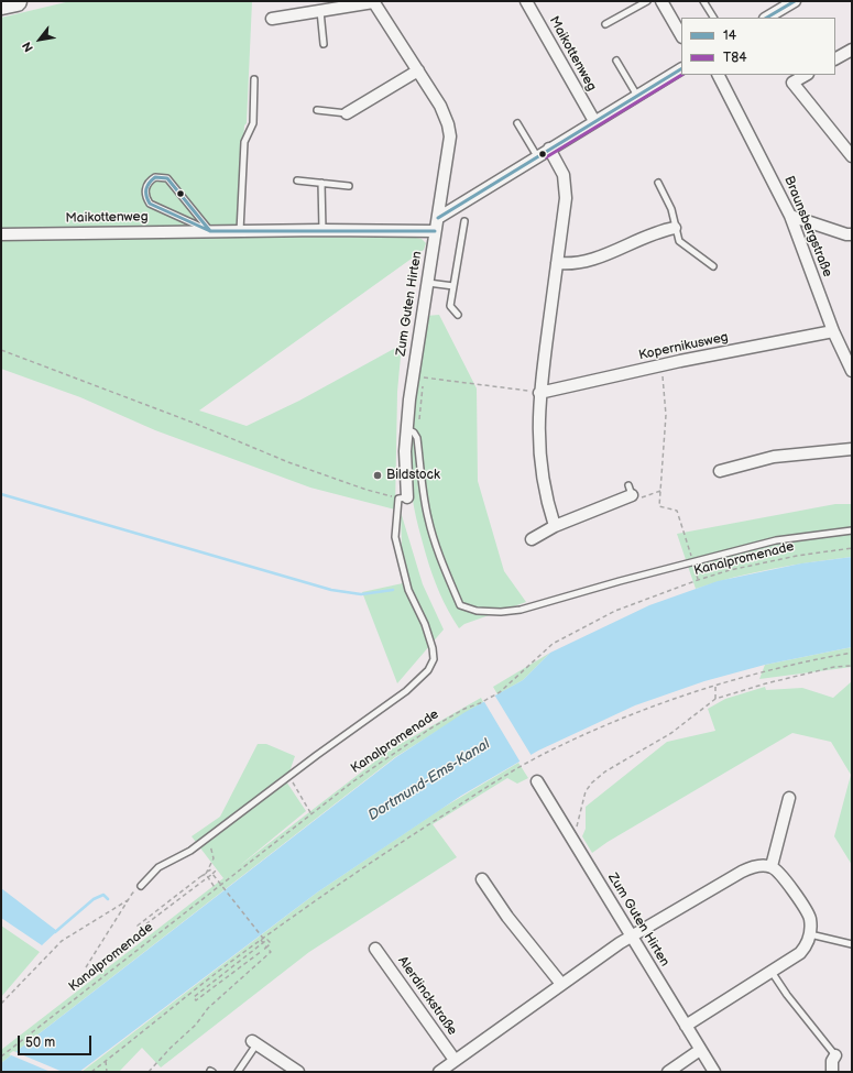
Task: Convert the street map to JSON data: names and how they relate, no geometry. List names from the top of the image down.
{
  "streets": {
    "street": [
      "Maikottenweg",
      "Braunsbergstraße",
      "Zum Guten Hirten",
      "Kopernikusweg",
      "Alerdinckstraße"
    ],
    "path": ["Kanalpromenade"]
  },
  "crossings": [
    ["Maikottenweg", "Zum Guten Hirten"],
    ["Braunsbergstraße", "Kopernikusweg"]
  ],
  "water": ["Dortmund-Ems-Kanal"],
  "places": ["Bildstock"],
  "lines": ["transit line 14", "transit line T84"],
  "legend": ["14", "T84"],
  "scale_bar": "50 m",
  "north": "bottom left"
}
